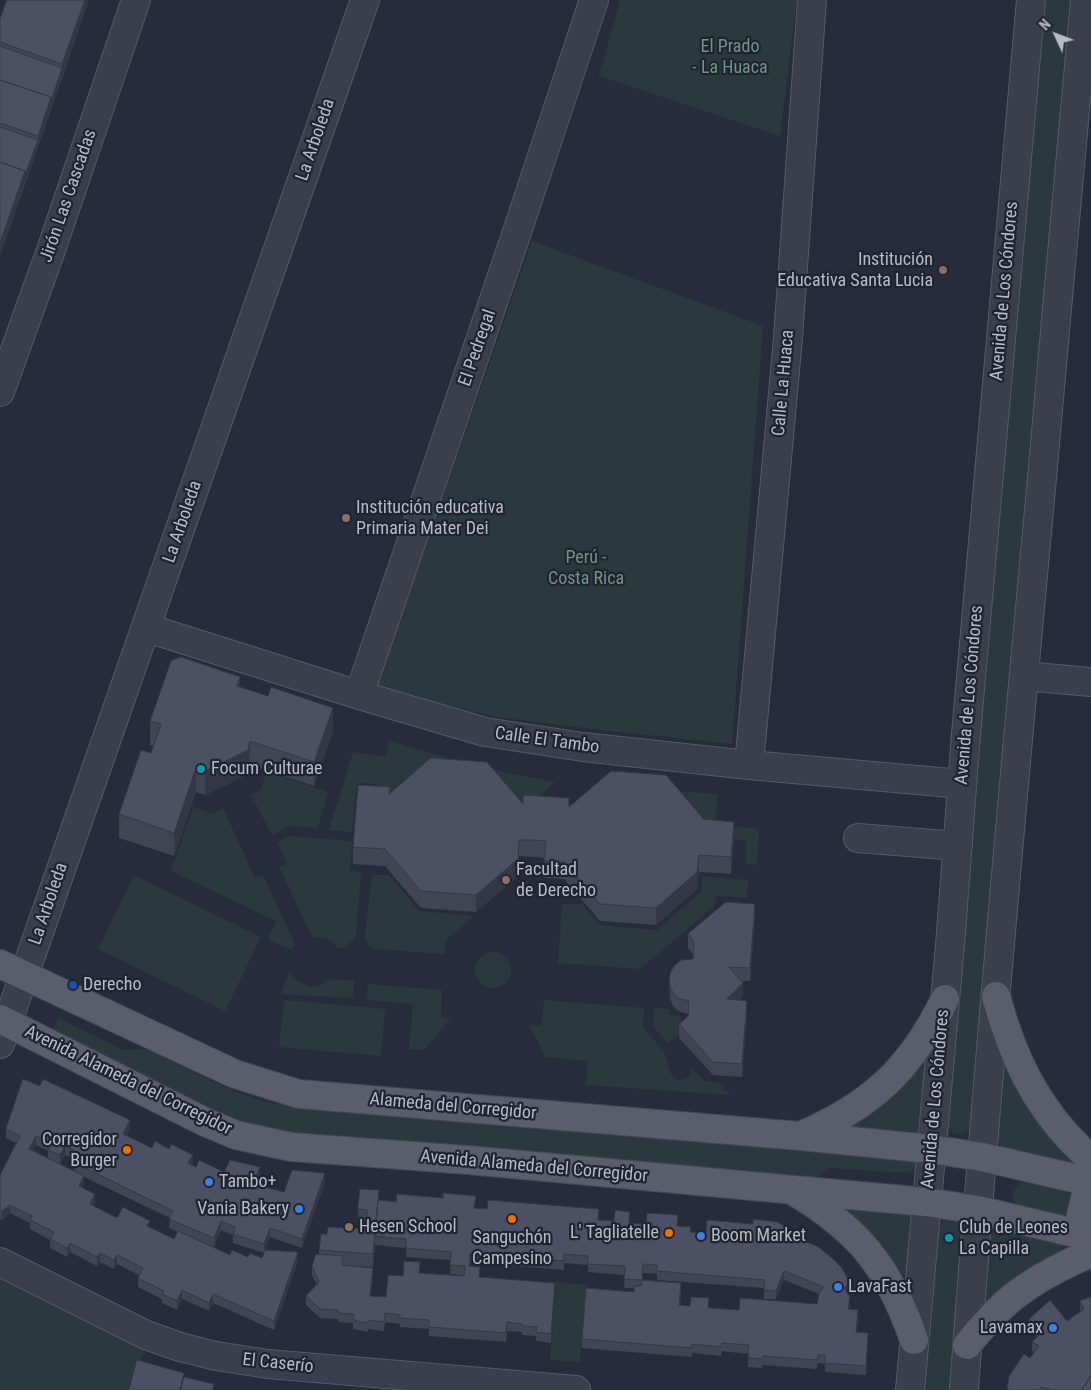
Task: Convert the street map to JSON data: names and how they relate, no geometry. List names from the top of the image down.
{
  "streets": {
    "main road": ["Avenida Alameda del Corregidor", "Alameda del Corregidor"],
    "street": [
      "La Arboleda",
      "Jirón Las Cascadas",
      "Avenida de Los Cóndores",
      "El Pedregal",
      "Calle La Huaca",
      "Calle El Tambo",
      "El Caserío"
    ]
  },
  "crossings": [
    ["La Arboleda", "Calle El Tambo"],
    ["La Arboleda", "Avenida Alameda del Corregidor"],
    ["La Arboleda", "Alameda del Corregidor"],
    ["Avenida de Los Cóndores", "Calle El Tambo"],
    ["Avenida de Los Cóndores", "Avenida Alameda del Corregidor"],
    ["Avenida de Los Cóndores", "Alameda del Corregidor"],
    ["El Pedregal", "Calle El Tambo"],
    ["Calle La Huaca", "Calle El Tambo"]
  ],
  "parks": ["El Prado - La Huaca", "Perú - Costa Rica"],
  "places": [
    "Institución Educativa Santa Lucia",
    "Institución educativa Primaria Mater Dei",
    "Focum Culturae",
    "Facultad de Derecho",
    "Derecho",
    "Corregidor Burger",
    "Tambo+",
    "Vania Bakery",
    "Sanguchón Campesino",
    "Hesen School",
    "L' Tagliatelle",
    "Boom Market",
    "Club de Leones La Capilla",
    "LavaFast",
    "Lavamax"
  ],
  "north": "top left"
}
